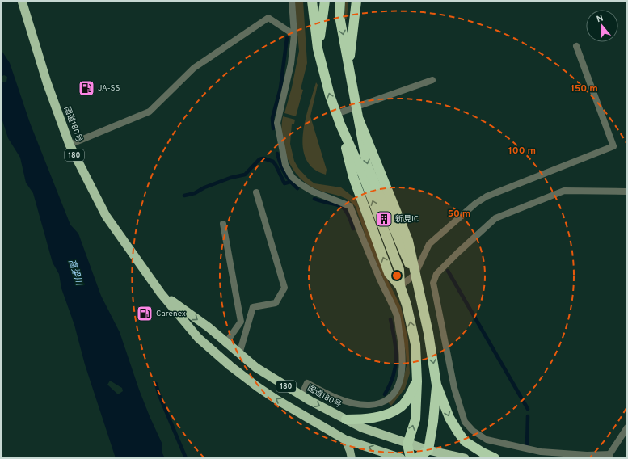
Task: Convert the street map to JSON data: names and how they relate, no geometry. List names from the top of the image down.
{
  "streets": {
    "highway": ["国道180号", "180"]
  },
  "water": ["高梁川"],
  "places": {
    "fuel station": ["JA-SS", "Carenex"],
    "building": ["新見IC"]
  },
  "north": "top",
  "rings": ["150 m", "100 m", "50 m"]
}
